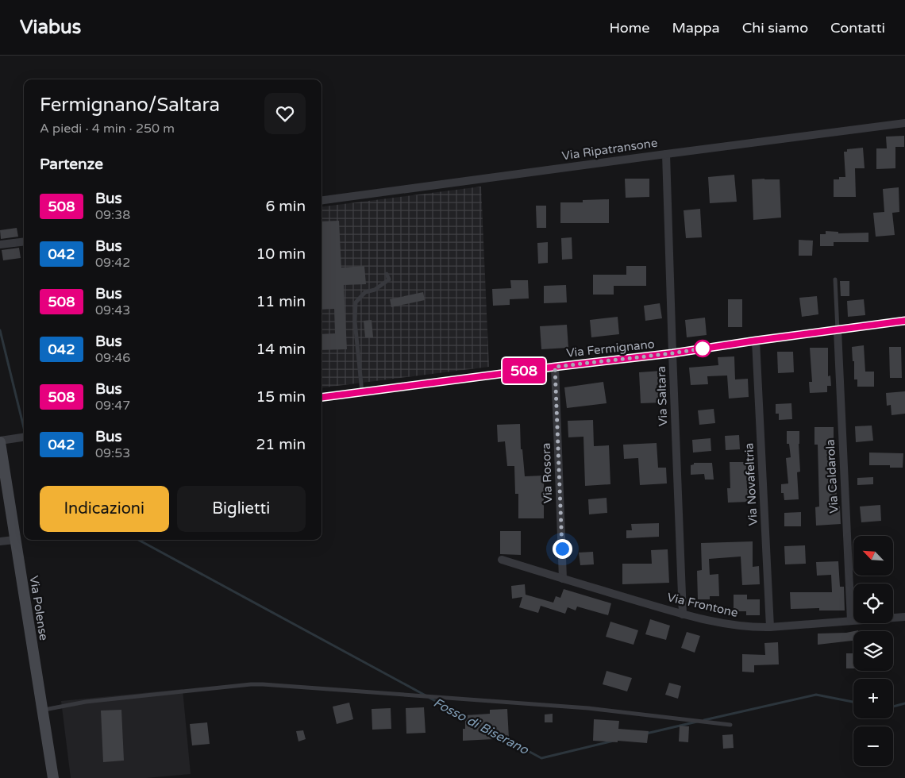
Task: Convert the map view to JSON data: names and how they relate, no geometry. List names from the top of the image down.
{
  "streets": {
    "main road": ["Via Polense"],
    "street": [
      "Via Ripatransone",
      "Via Fermignano",
      "Via Saltara",
      "Via Rosora",
      "Via Caldarola",
      "Via Novafeltria",
      "Via Frontone"
    ]
  },
  "crossings": [
    ["Via Ripatransone", "Via Saltara"],
    ["Via Fermignano", "Via Saltara"],
    ["Via Fermignano", "Via Rosora"],
    ["Via Fermignano", "Via Caldarola"],
    ["Via Fermignano", "Via Novafeltria"],
    ["Via Saltara", "Via Frontone"],
    ["Via Rosora", "Via Frontone"],
    ["Via Caldarola", "Via Frontone"],
    ["Via Novafeltria", "Via Frontone"]
  ],
  "water": ["Fosso di Biserano"],
  "lines": ["bus line 508"],
  "north": "top left",
  "page": {
    "header": "Viabus",
    "nav": [
      "Home",
      "Mappa",
      "Chi siamo",
      "Contatti"
    ],
    "on_map": "508",
    "heading": [
      ["Fermignano/Saltara", "A piedi · 4 min · 250 m"],
      "Partenze"
    ],
    "list": [
      {
        "mark": "508",
        "name": "Bus",
        "note": "09:38",
        "value": "6 min"
      },
      {
        "mark": "042",
        "name": "Bus",
        "note": "09:42",
        "value": "10 min"
      },
      {
        "mark": "508",
        "name": "Bus",
        "note": "09:43",
        "value": "11 min"
      },
      {
        "mark": "042",
        "name": "Bus",
        "note": "09:46",
        "value": "14 min"
      },
      {
        "mark": "508",
        "name": "Bus",
        "note": "09:47",
        "value": "15 min"
      },
      {
        "mark": "042",
        "name": "Bus",
        "note": "09:53",
        "value": "21 min"
      }
    ],
    "buttons": ["Indicazioni", "Biglietti"],
    "map_buttons": ["+", "−"]
  }
}
